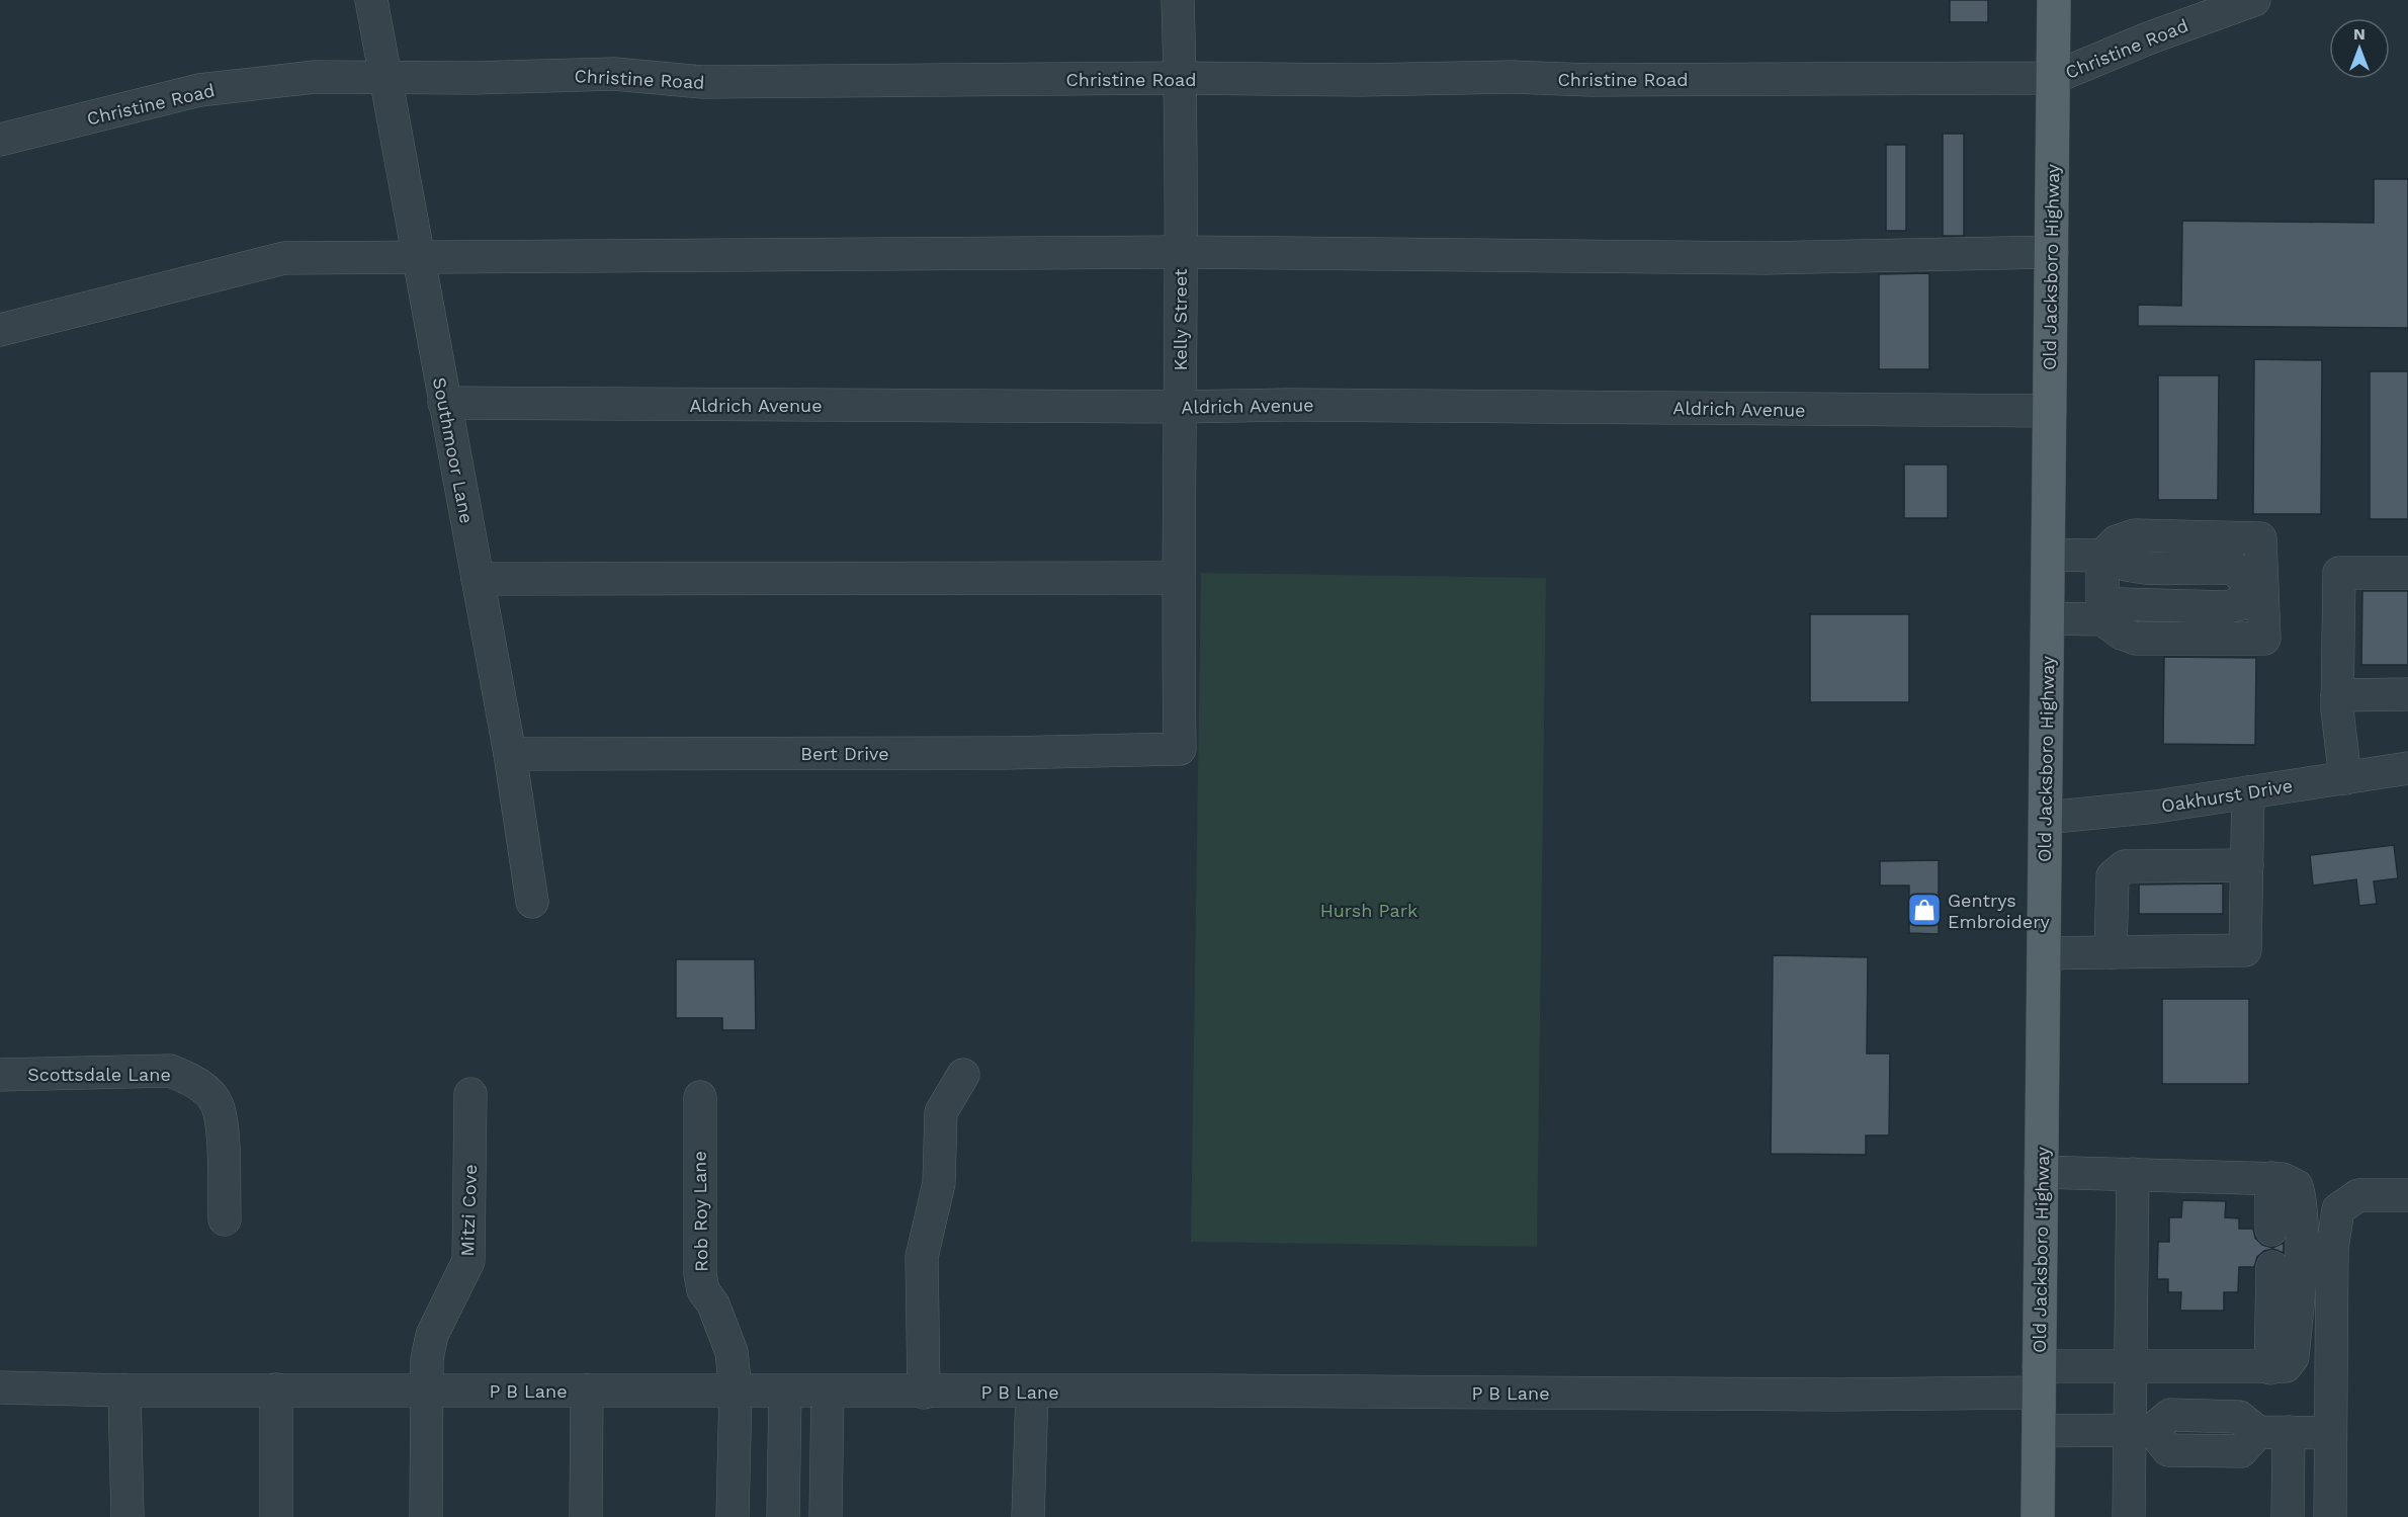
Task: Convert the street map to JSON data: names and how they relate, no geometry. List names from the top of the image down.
{
  "streets": {
    "main road": ["Old Jacksboro Highway"],
    "street": [
      "Christine Road",
      "Kelly Street",
      "Aldrich Avenue",
      "Southmoor Lane",
      "Bert Drive",
      "Oakhurst Drive",
      "Scottsdale Lane",
      "Mitzi Cove",
      "Rob Roy Lane",
      "P B Lane"
    ]
  },
  "crossings": [
    ["Christine Road", "Old Jacksboro Highway"],
    ["Christine Road", "Kelly Street"],
    ["Christine Road", "Southmoor Lane"],
    ["Old Jacksboro Highway", "Aldrich Avenue"],
    ["Old Jacksboro Highway", "Oakhurst Drive"],
    ["Old Jacksboro Highway", "P B Lane"],
    ["Kelly Street", "Aldrich Avenue"],
    ["Kelly Street", "Bert Drive"],
    ["Aldrich Avenue", "Southmoor Lane"],
    ["Southmoor Lane", "Bert Drive"],
    ["Mitzi Cove", "P B Lane"],
    ["Rob Roy Lane", "P B Lane"]
  ],
  "parks": ["Hursh Park"],
  "places": {
    "shop": ["Gentrys Embroidery"]
  },
  "north": "top"
}
